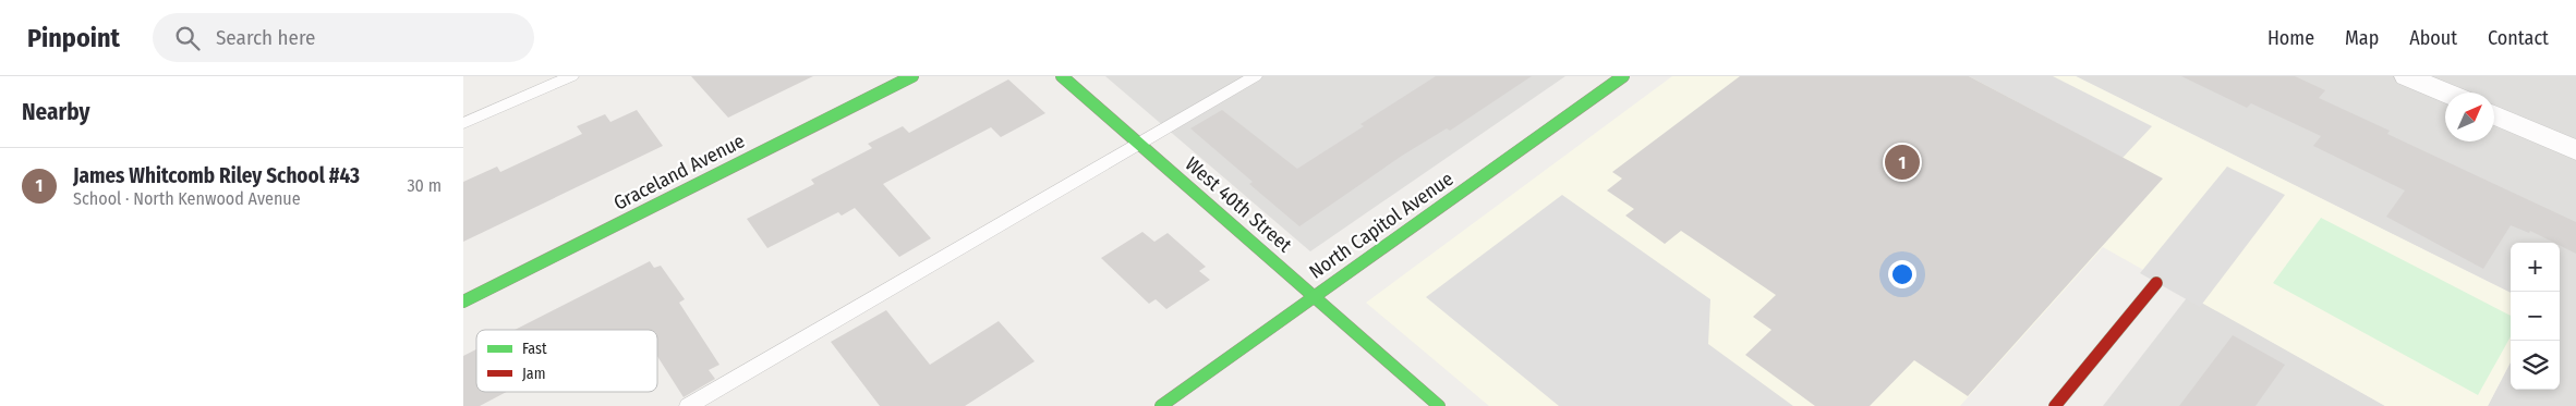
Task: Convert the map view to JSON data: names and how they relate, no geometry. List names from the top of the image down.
{
  "streets": {
    "street": ["Graceland Avenue", "West 40th Street", "North Capitol Avenue"]
  },
  "crossings": [
    ["West 40th Street", "North Capitol Avenue"]
  ],
  "legend": ["Fast", "Jam"],
  "north": "top right",
  "page": {
    "header": "Pinpoint",
    "search": "Search here",
    "nav": [
      "Home",
      "Map",
      "About",
      "Contact"
    ],
    "heading": "Nearby",
    "pins": "1",
    "list": [
      {
        "mark": "1",
        "name": "James Whitcomb Riley School #43",
        "note": "School · North Kenwood Avenue",
        "value": "30 m"
      }
    ],
    "map_buttons": ["+", "−"]
  }
}
